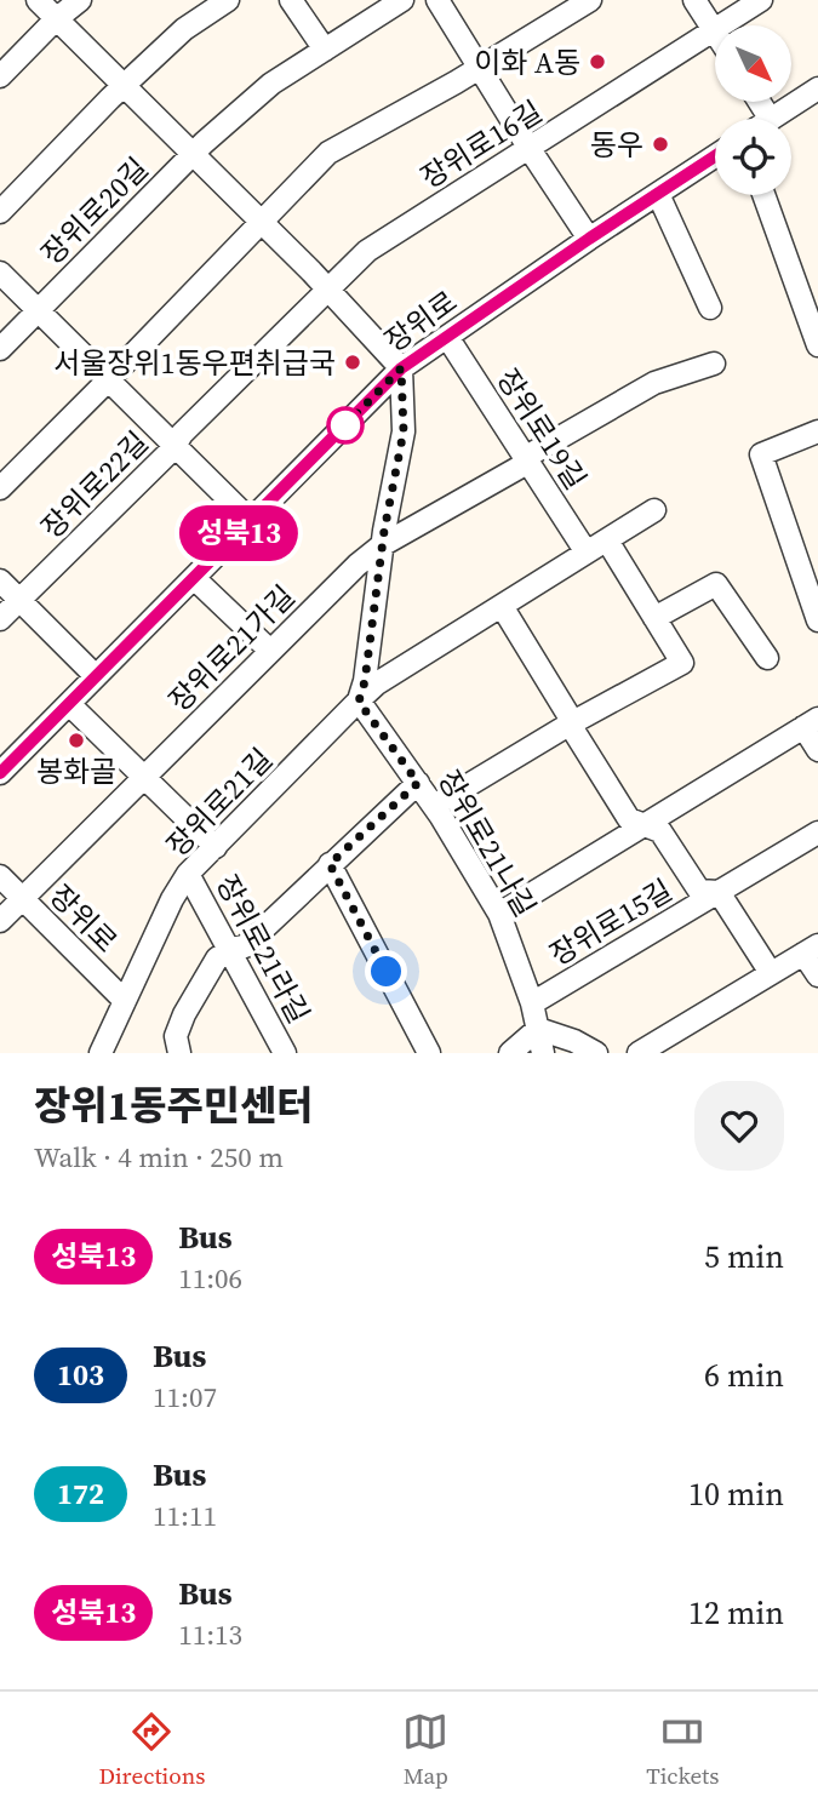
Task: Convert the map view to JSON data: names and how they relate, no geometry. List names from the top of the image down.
{
  "streets": {
    "street": [
      "장위로16길",
      "장위로20길",
      "장위로",
      "장위로19길",
      "장위로22길",
      "장위로21가길",
      "장위로21길",
      "장위로21나길",
      "장위로15길",
      "장위로21라길"
    ]
  },
  "crossings": [
    ["장위로16길", "장위로20길"],
    ["장위로20길", "장위로"],
    ["장위로20길", "장위로22길"],
    ["장위로", "장위로19길"],
    ["장위로", "장위로22길"],
    ["장위로", "장위로21가길"],
    ["장위로", "장위로21길"],
    ["장위로19길", "장위로21가길"],
    ["장위로19길", "장위로21길"],
    ["장위로21길", "장위로21나길"],
    ["장위로21길", "장위로21라길"],
    ["장위로21나길", "장위로15길"]
  ],
  "places": [
    "이화 A동",
    "동우",
    "서울장위1동우편취급국",
    "봉화골"
  ],
  "lines": ["bus line 성북13"],
  "north": "bottom right",
  "page": {
    "on_map": "성북13",
    "heading": ["장위1동주민센터", "Walk · 4 min · 250 m"],
    "list": [
      {
        "mark": "성북13",
        "name": "Bus",
        "note": "11:06",
        "value": "5 min"
      },
      {
        "mark": "103",
        "name": "Bus",
        "note": "11:07",
        "value": "6 min"
      },
      {
        "mark": "172",
        "name": "Bus",
        "note": "11:11",
        "value": "10 min"
      },
      {
        "mark": "성북13",
        "name": "Bus",
        "note": "11:13",
        "value": "12 min"
      }
    ],
    "tabs": ["Directions", "Map", "Tickets"]
  }
}
